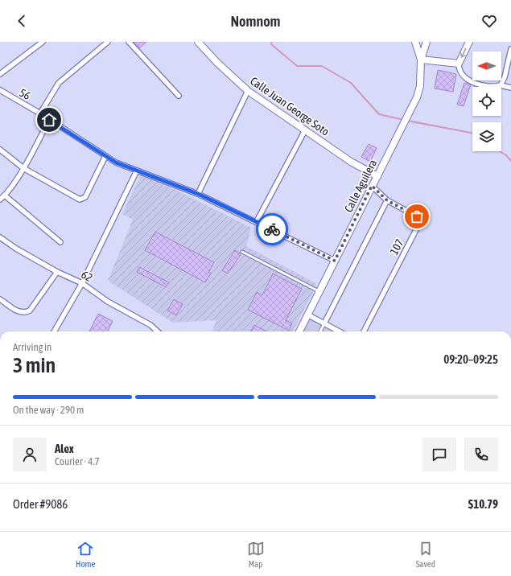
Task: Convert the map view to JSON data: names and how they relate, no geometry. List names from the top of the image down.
{
  "streets": {
    "main road": ["Calle Juan George Soto", "Calle Aguilera"],
    "street": ["56", "107", "62"]
  },
  "crossings": [
    ["56", "Calle Aguilera"],
    ["Calle Juan George Soto", "Calle Aguilera"],
    ["Calle Aguilera", "107"]
  ],
  "north": "left",
  "page": {
    "header": "Nomnom",
    "heading": ["3 min", "Arriving in", "09:20–09:25"],
    "panel": [
      "Alex",
      "Courier · 4.7",
      "Order #9086",
      "$10.79"
    ],
    "bar": "On the way · 290 m",
    "tabs": ["Home", "Map", "Saved"]
  }
}
